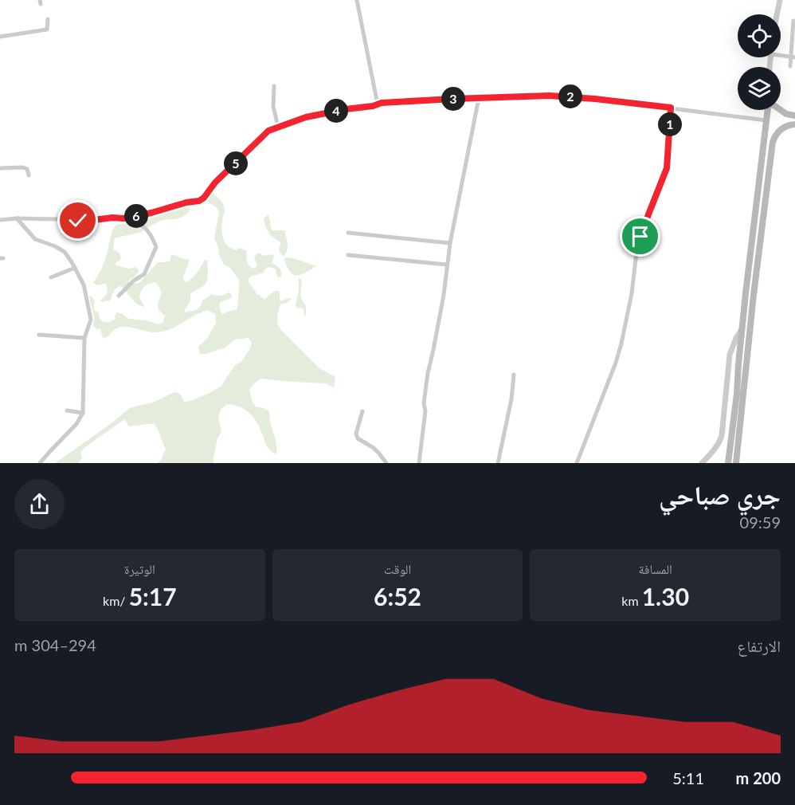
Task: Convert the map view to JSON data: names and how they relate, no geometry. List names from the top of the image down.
{
  "page": {
    "pins": [
      "2",
      "3",
      "4",
      "1",
      "5",
      "6"
    ],
    "heading": ["جري صباحي", "09:59"],
    "stats": [
      ["المسافة", "1.30 km"],
      ["الوقت", "6:52"],
      ["الوتيرة", "5:17 /km"]
    ],
    "chart": ["الارتفاع", "294–304 m"],
    "list": [
      {
        "name": "200 m",
        "note": "5:11"
      }
    ]
  }
}
